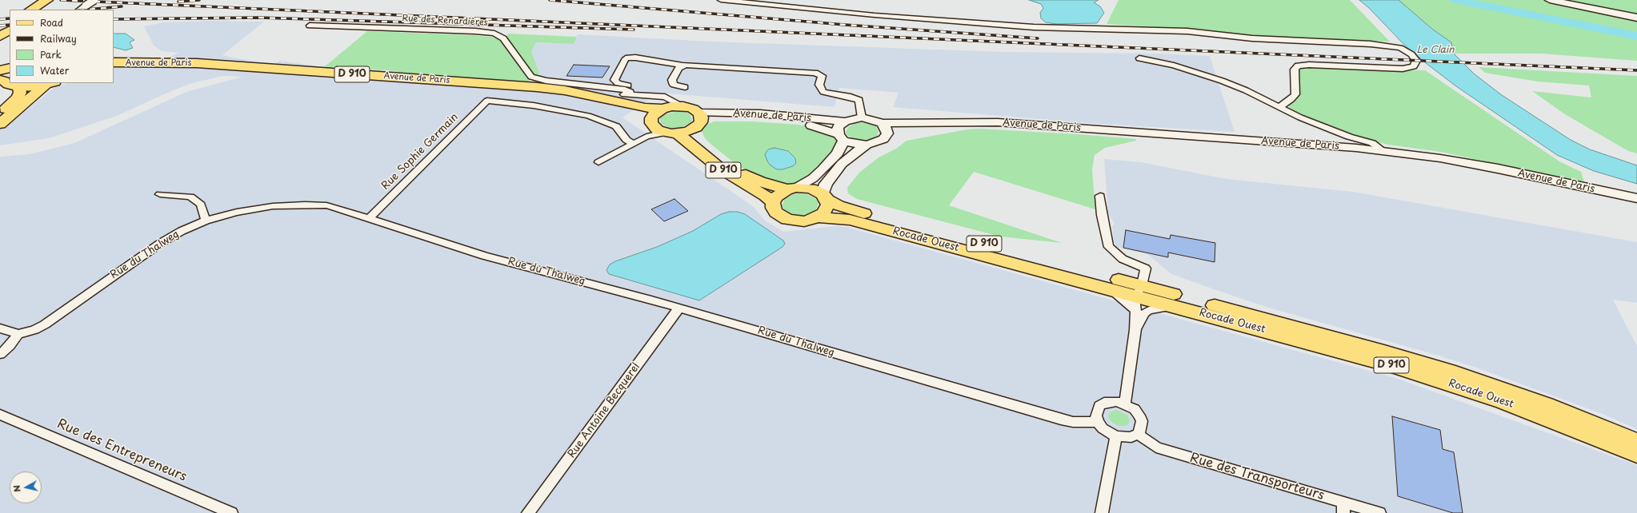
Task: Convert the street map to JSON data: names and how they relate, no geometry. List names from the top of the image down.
{
  "streets": {
    "main road": ["Avenue de Paris", "D 910", "Rocade Ouest"],
    "street": [
      "Rue des Renardières",
      "Rue Sophie Germain",
      "Rue du Thalweg",
      "Rue Antoine Becquerel",
      "Rue des Entrepreneurs",
      "Rue des Transporteurs"
    ]
  },
  "crossings": [
    ["Rue des Renardières", "Avenue de Paris"],
    ["Avenue de Paris", "D 910"],
    ["D 910", "Rocade Ouest"],
    ["Rue Sophie Germain", "Rue du Thalweg"],
    ["Rue du Thalweg", "Rue Antoine Becquerel"],
    ["Rue du Thalweg", "Rue des Transporteurs"]
  ],
  "water": ["Le Clain"],
  "legend": [
    "Road",
    "Railway",
    "Park",
    "Water"
  ],
  "north": "left"
}
